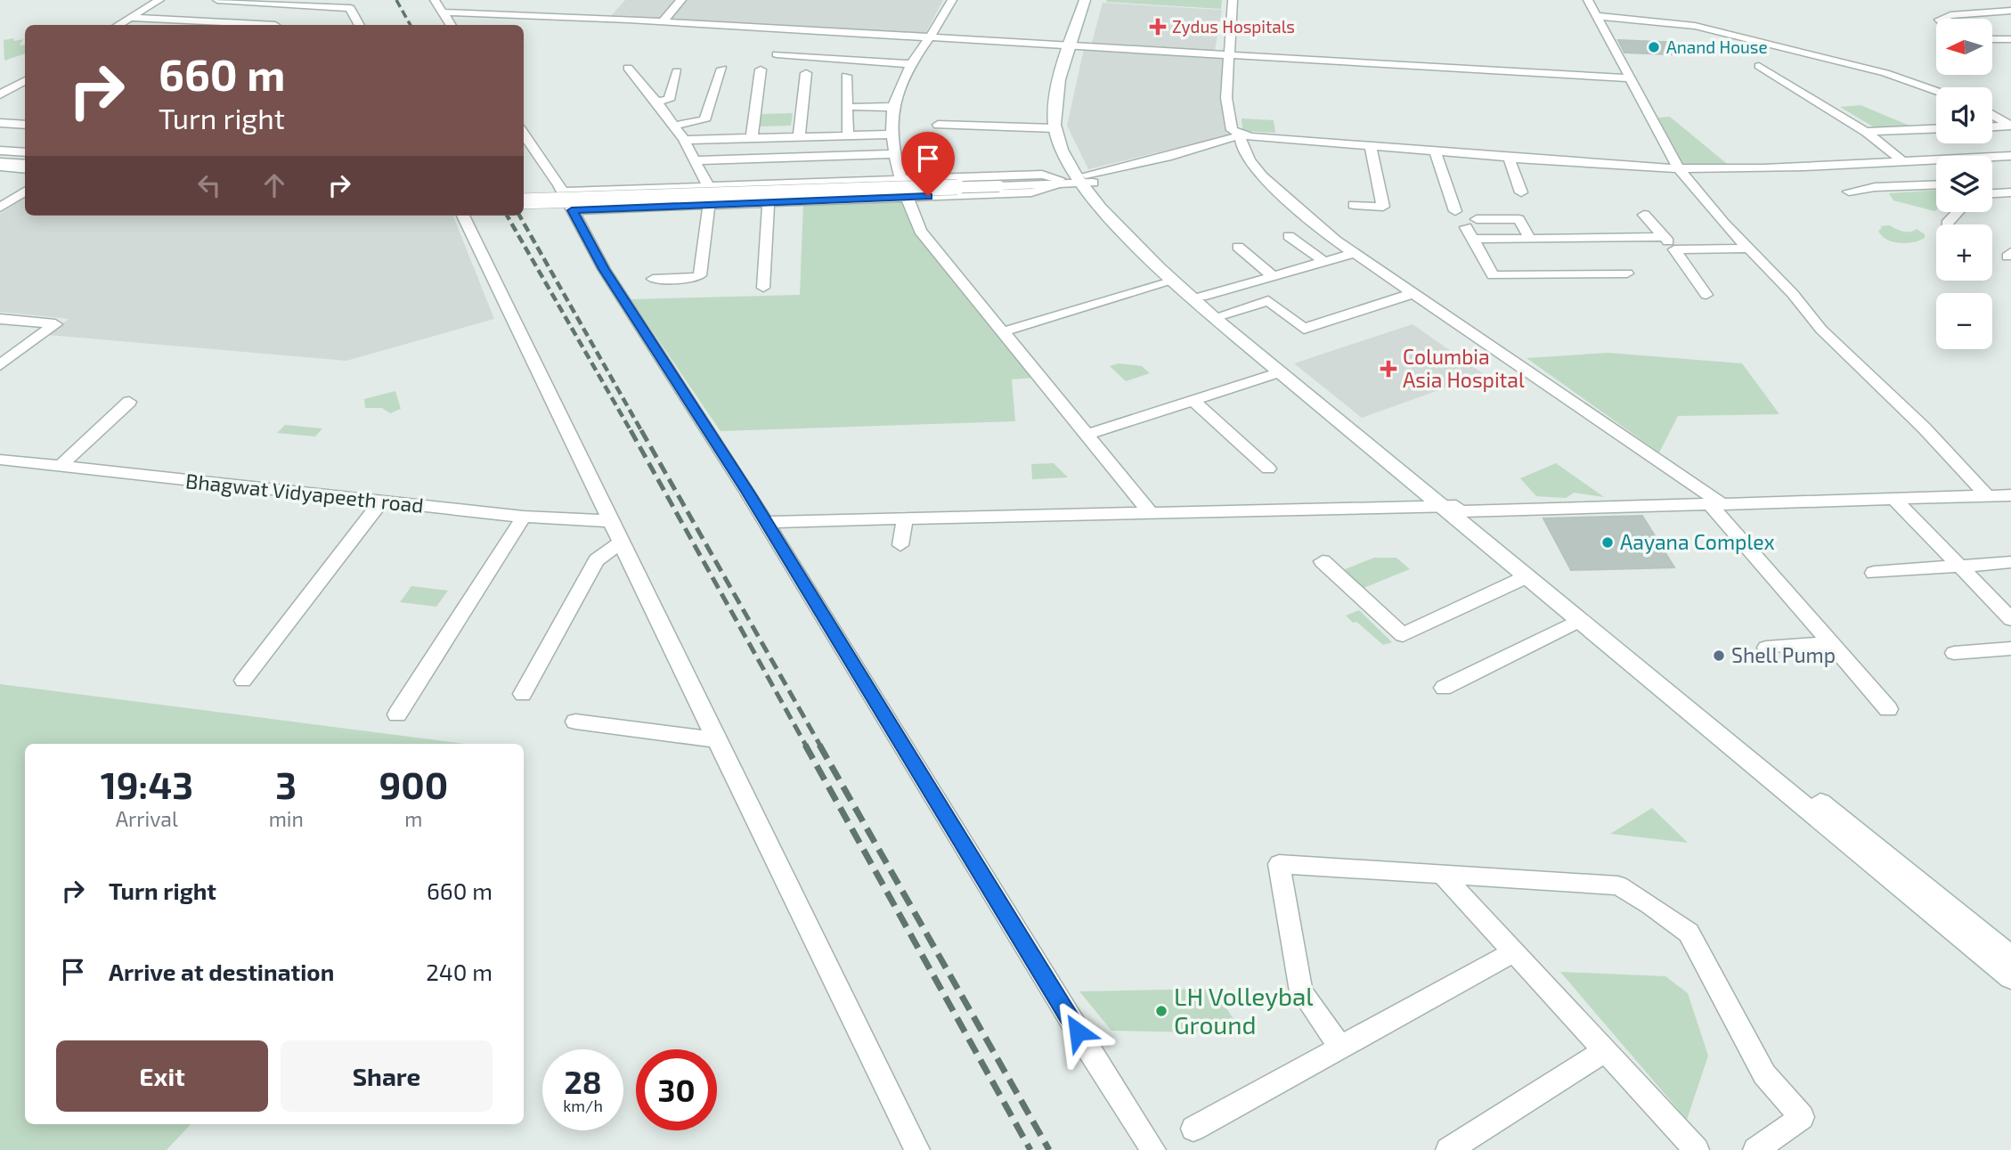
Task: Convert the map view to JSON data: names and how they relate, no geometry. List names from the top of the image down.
{
  "streets": {
    "street": ["Bhagwat Vidyapeeth road"]
  },
  "places": {
    "health": ["Zydus Hospitals", "Columbia Asia Hospital"],
    "other": [
      "Anand House",
      "Aayana Complex",
      "Shell Pump",
      "LH Volleybal Ground"
    ]
  },
  "north": "left",
  "page": {
    "map_buttons": ["+", "−"],
    "turn": ["660 m", "Turn right"],
    "eta": [
      "19:43",
      "Arrival",
      "3",
      "min",
      "900",
      "m"
    ],
    "list": [
      {
        "name": "Turn right",
        "value": "660 m"
      },
      {
        "name": "Arrive at destination",
        "value": "240 m"
      }
    ],
    "buttons": ["Exit", "Share"],
    "speed": "28 km/h",
    "limit": "30"
  }
}
